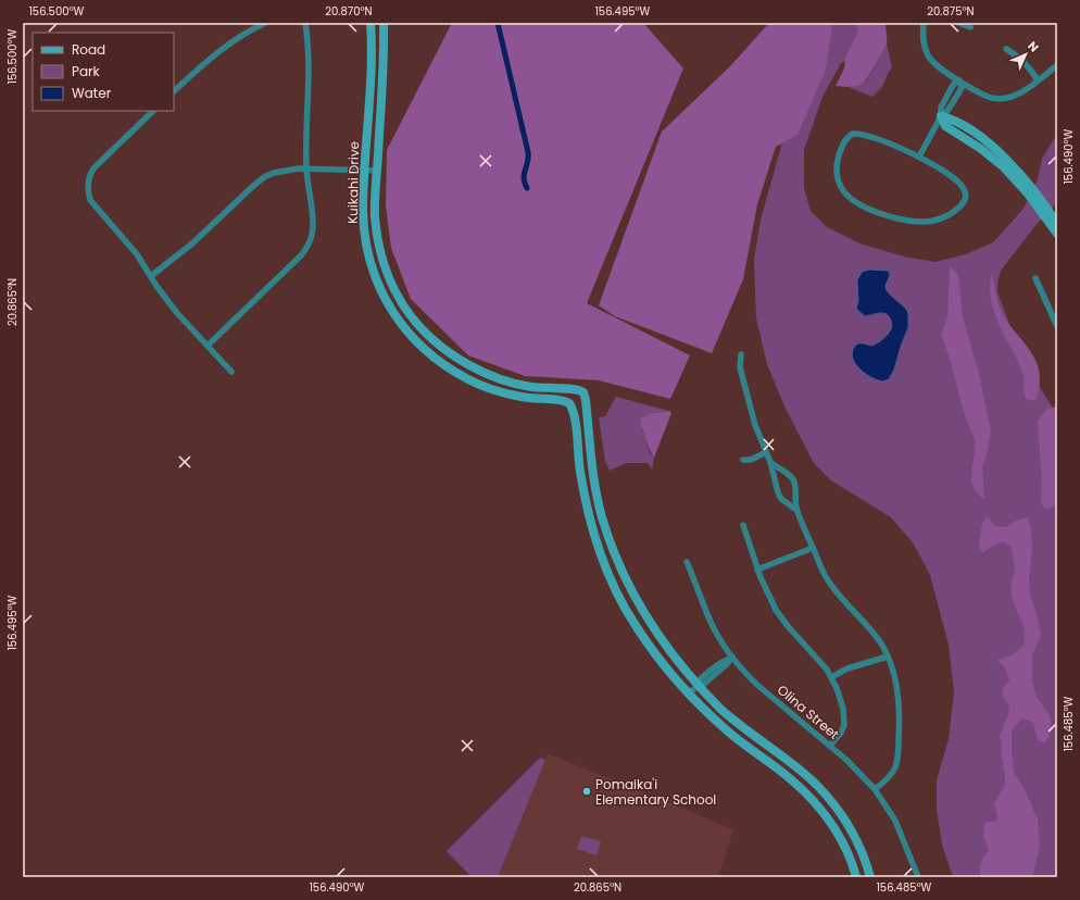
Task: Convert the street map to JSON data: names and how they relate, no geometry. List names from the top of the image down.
{
  "streets": {
    "main road": ["Kuikahi Drive"],
    "street": ["Olina Street"]
  },
  "places": ["Pomaika'i Elementary School"],
  "legend": ["Road", "Park", "Water"],
  "north": "top right",
  "coordinates": [
    "156.500°W",
    "20.870°N",
    "156.495°W",
    "20.875°N",
    "156.490°W",
    "20.865°N",
    "156.485°W"
  ]
}
